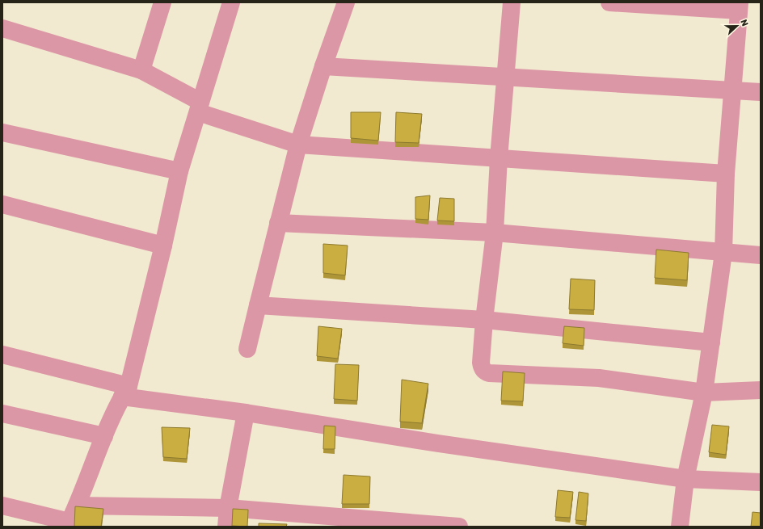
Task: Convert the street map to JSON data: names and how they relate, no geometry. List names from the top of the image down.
{
  "north": "right"
}
